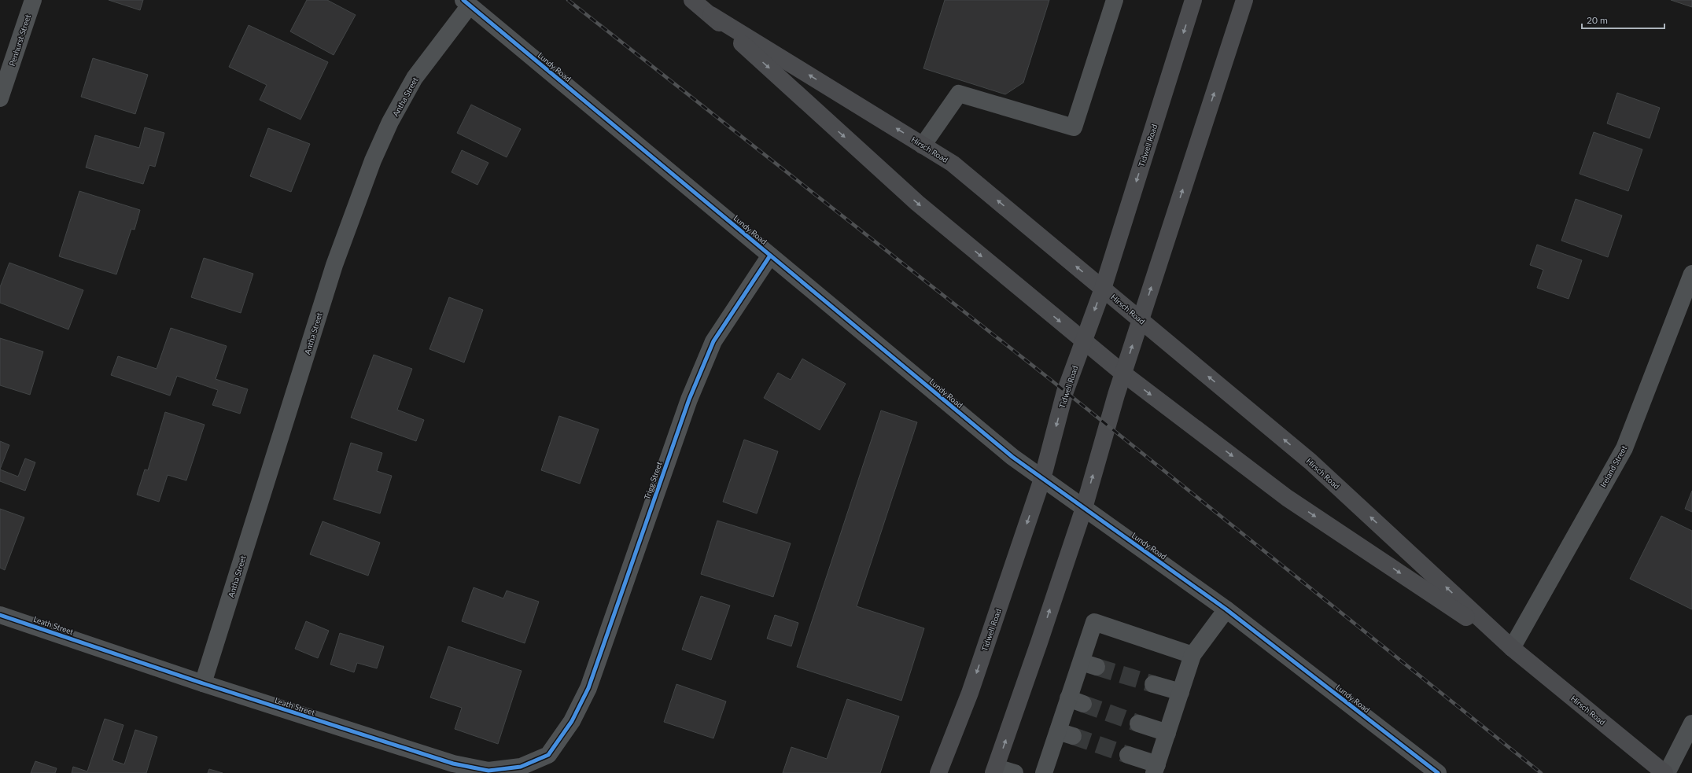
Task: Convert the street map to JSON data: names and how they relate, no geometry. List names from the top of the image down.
{
  "streets": {
    "main road": ["Tidwell Road", "Hirsch Road"],
    "street": [
      "Penhurst Street",
      "Lundy Road",
      "Antha Street",
      "Ireland Street",
      "Trigg Street",
      "Leath Street"
    ]
  },
  "crossings": [
    ["Lundy Road", "Antha Street"],
    ["Lundy Road", "Tidwell Road"],
    ["Lundy Road", "Trigg Street"],
    ["Antha Street", "Leath Street"],
    ["Tidwell Road", "Hirsch Road"],
    ["Hirsch Road", "Ireland Street"],
    ["Trigg Street", "Leath Street"]
  ],
  "scale_bar": "20 m"
}
